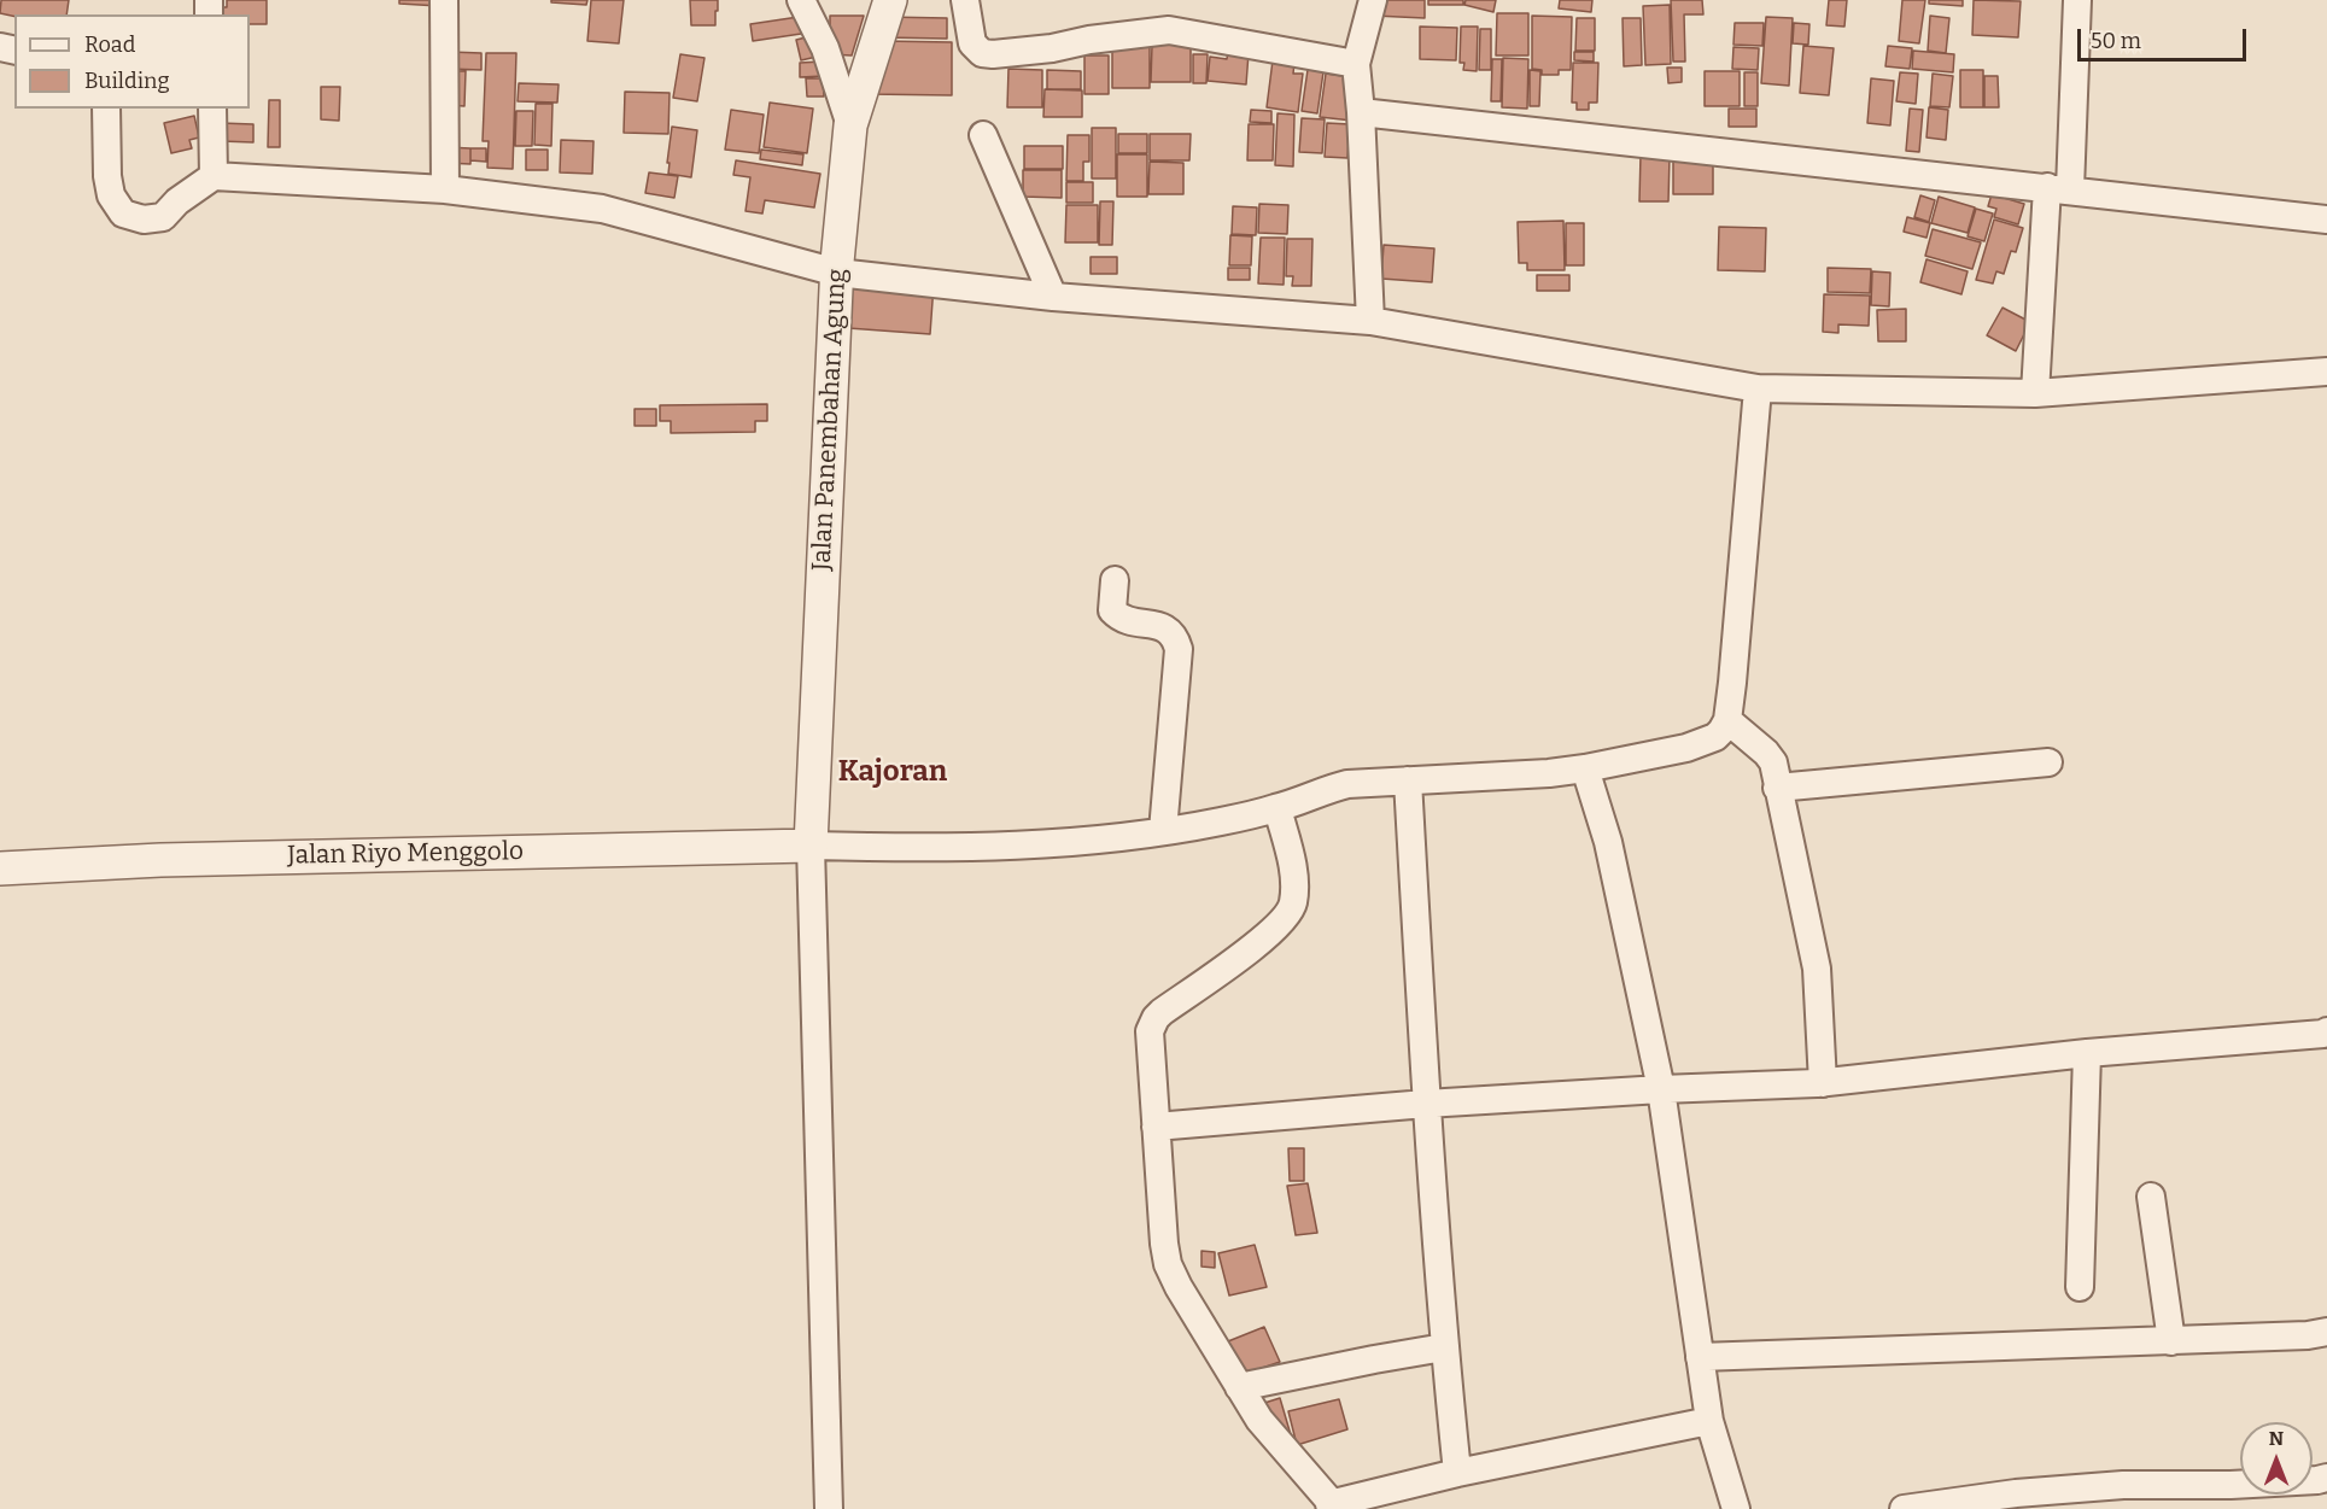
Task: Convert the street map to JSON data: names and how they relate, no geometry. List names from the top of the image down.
{
  "streets": {
    "street": ["Jalan Panembahan Agung", "Jalan Riyo Menggolo"]
  },
  "crossings": [
    ["Jalan Panembahan Agung", "Jalan Riyo Menggolo"]
  ],
  "districts": ["Kajoran"],
  "legend": ["Road", "Building"],
  "scale_bar": "50 m",
  "north": "top"
}
